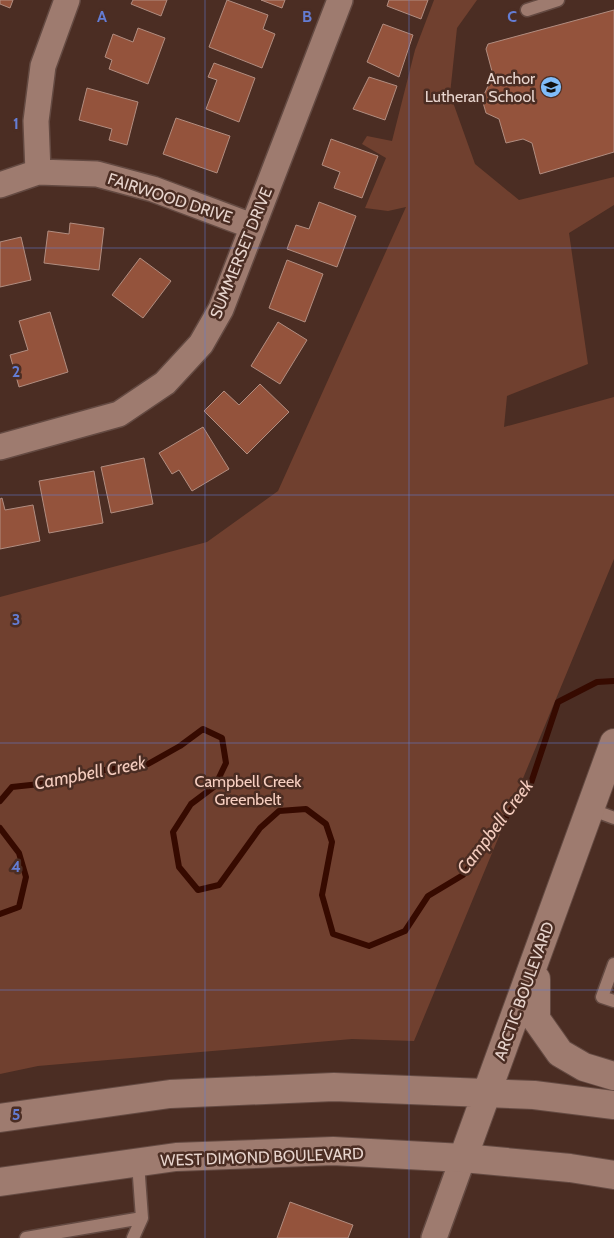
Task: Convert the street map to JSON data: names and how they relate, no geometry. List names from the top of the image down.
{
  "streets": {
    "main road": ["ARCTIC BOULEVARD", "WEST DIMOND BOULEVARD"],
    "street": ["FAIRWOOD DRIVE", "SUMMERSET DRIVE"]
  },
  "crossings": [
    ["FAIRWOOD DRIVE", "SUMMERSET DRIVE"],
    ["ARCTIC BOULEVARD", "WEST DIMOND BOULEVARD"]
  ],
  "water": ["Campbell Creek"],
  "parks": ["Campbell Creek Greenbelt"],
  "places": {
    "school or university": ["Anchor Lutheran School"]
  },
  "grid": {
    "columns": ["A", "B", "C"],
    "rows": [
      "1",
      "2",
      "3",
      "4",
      "5"
    ]
  }
}
